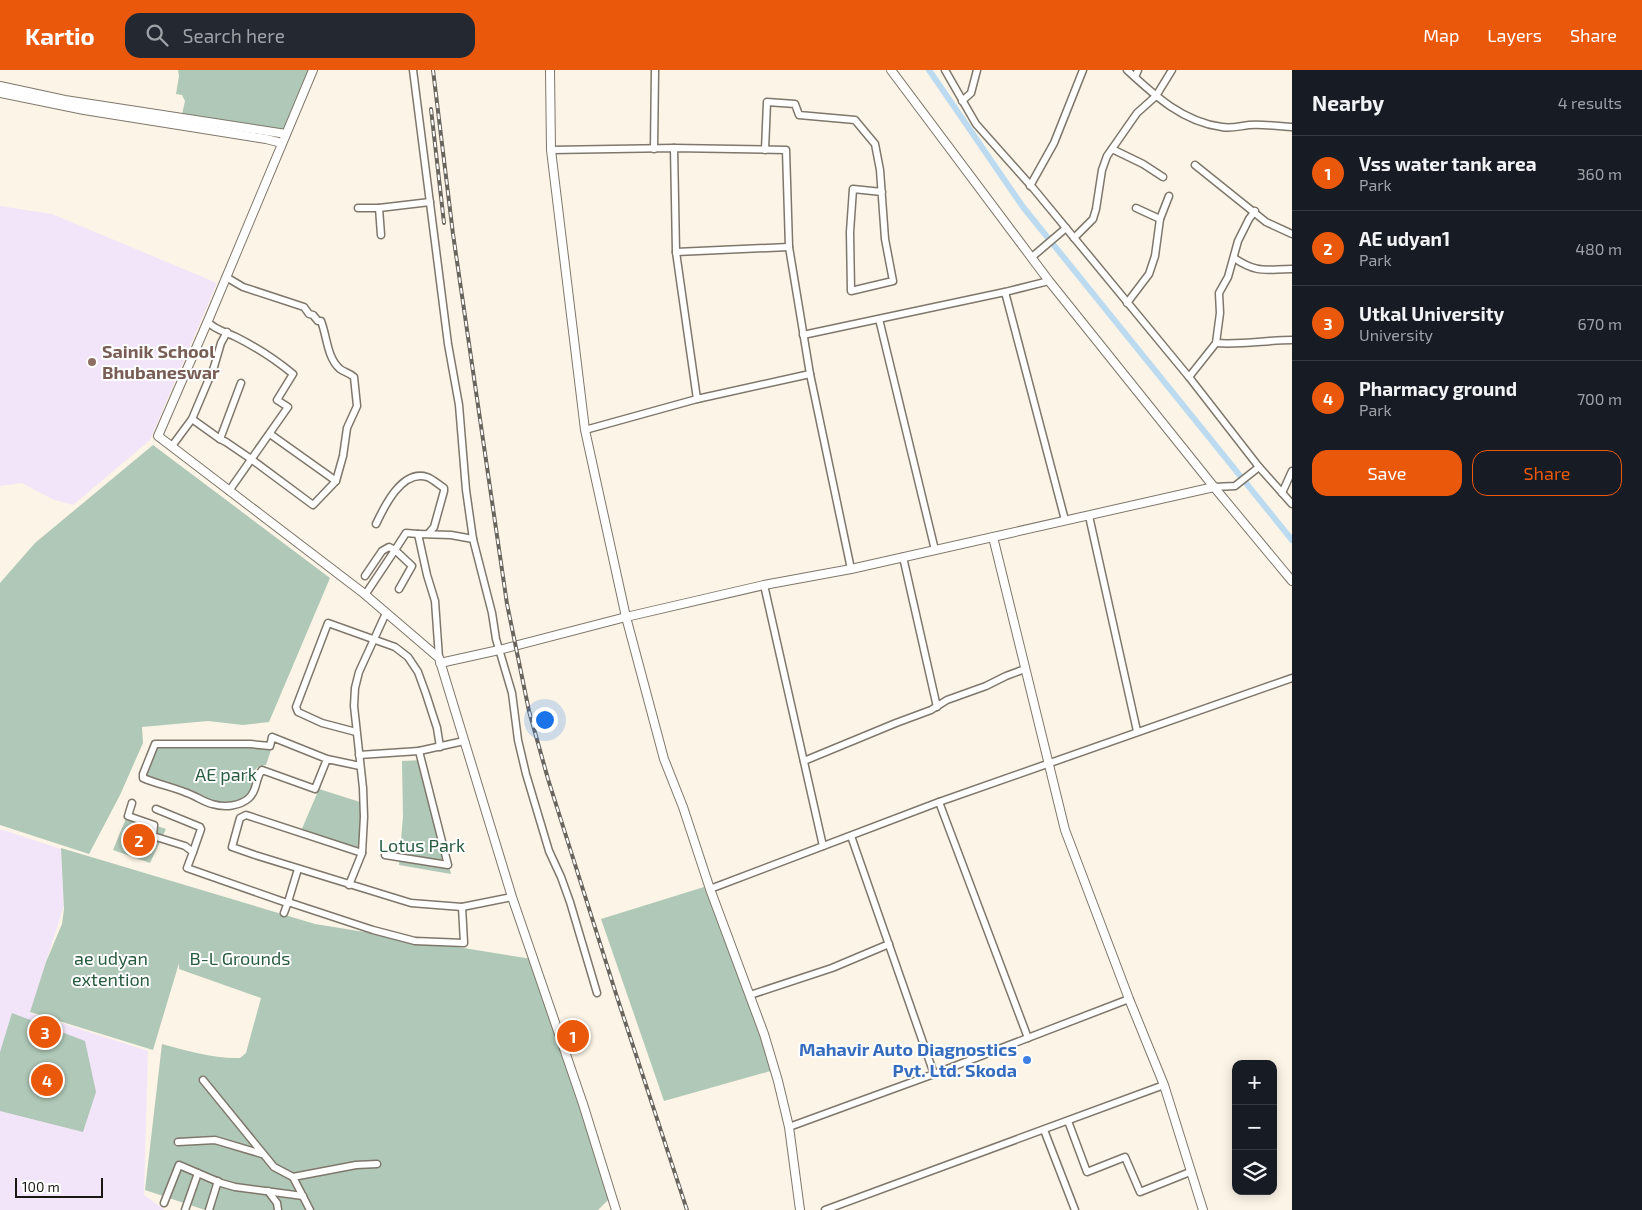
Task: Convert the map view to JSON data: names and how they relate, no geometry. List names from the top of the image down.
{
  "parks": [
    "AE park",
    "Lotus Park",
    "ae udyan extention",
    "B-L Grounds"
  ],
  "places": ["Sainik School Bhubaneswar", "Mahavir Auto Diagnostics Pvt. Ltd. Skoda"],
  "scale_bar": "100 m",
  "page": {
    "header": "Kartio",
    "search": "Search here",
    "nav": ["Map", "Layers", "Share"],
    "heading": ["Nearby", "4 results"],
    "list": [
      {
        "mark": "1",
        "name": "Vss water tank area",
        "note": "Park",
        "value": "360 m"
      },
      {
        "mark": "2",
        "name": "AE udyan1",
        "note": "Park",
        "value": "480 m"
      },
      {
        "mark": "3",
        "name": "Utkal University",
        "note": "University",
        "value": "670 m"
      },
      {
        "mark": "4",
        "name": "Pharmacy ground",
        "note": "Park",
        "value": "700 m"
      }
    ],
    "buttons": ["Save", "Share"],
    "pins": [
      "2",
      "3",
      "1",
      "4"
    ],
    "map_buttons": ["+", "−"],
    "scale": "100 m"
  }
}
